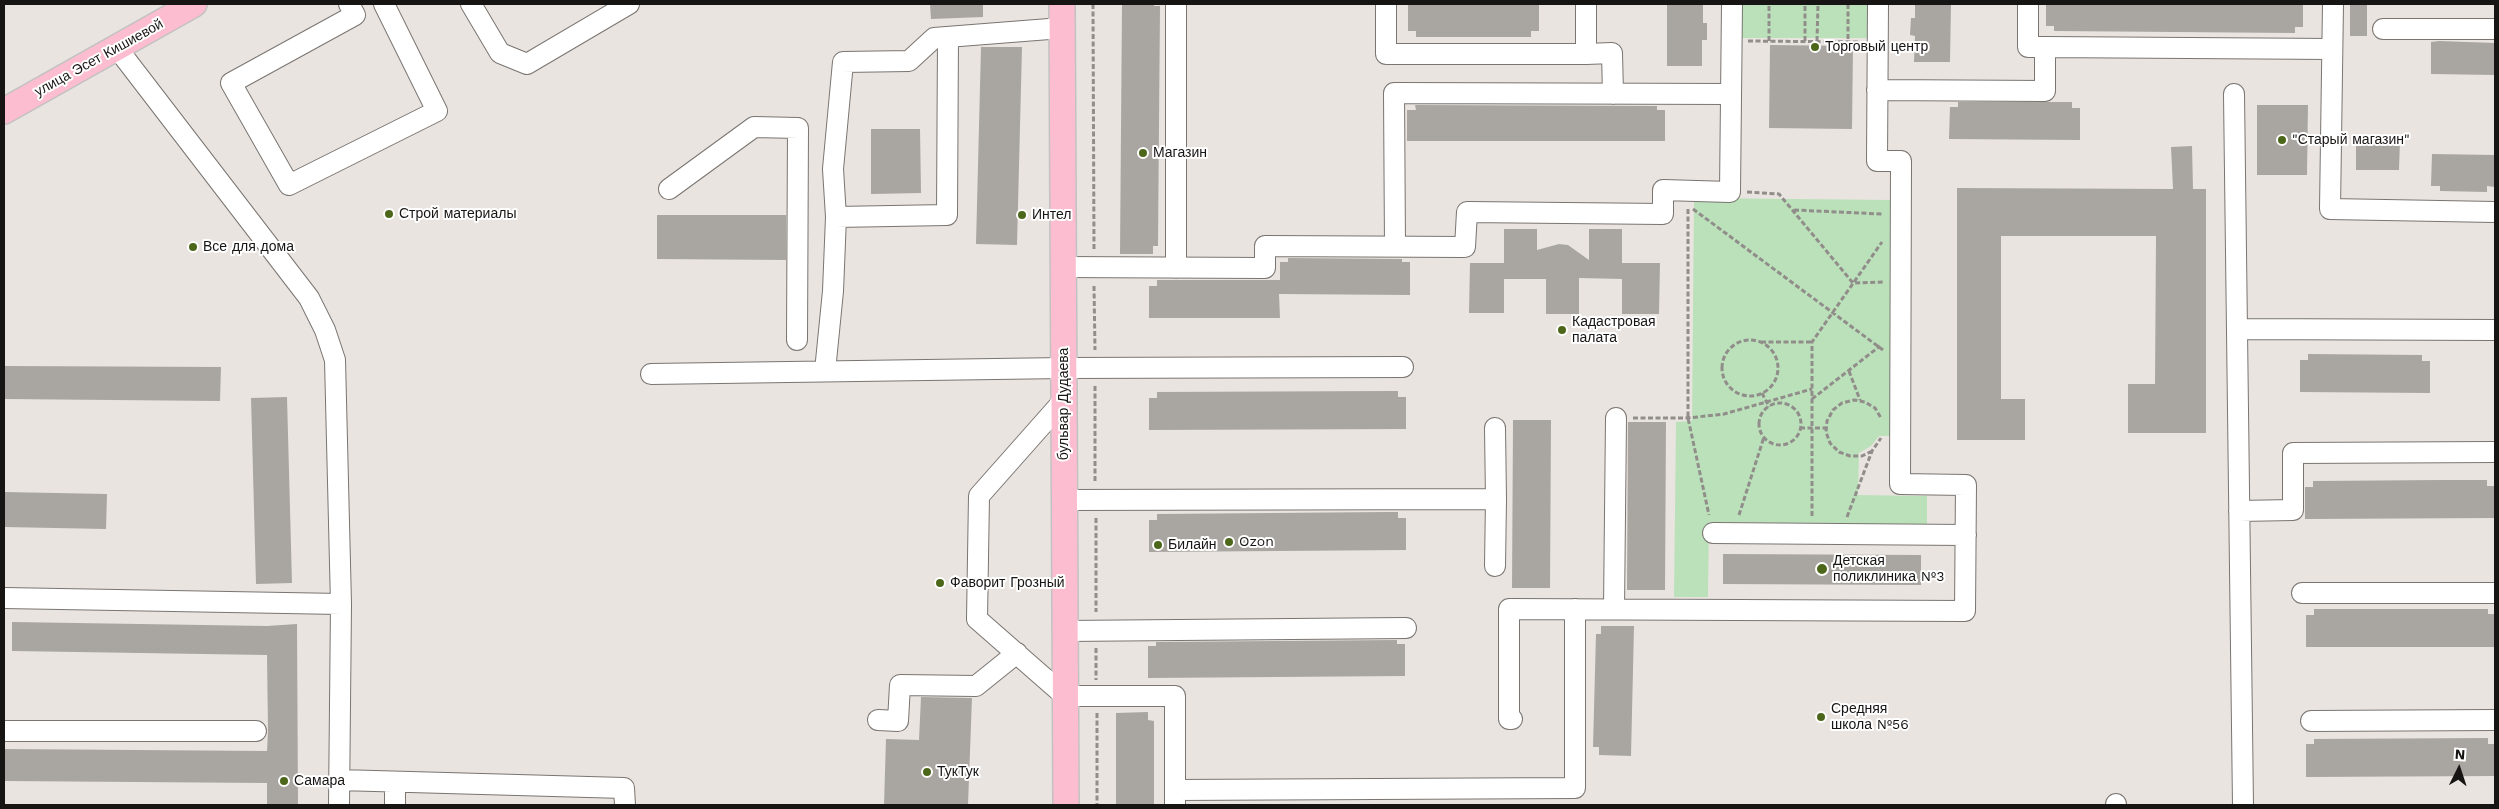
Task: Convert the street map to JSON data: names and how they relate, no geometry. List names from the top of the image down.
{
  "streets": {
    "main road": ["улица Эсет Кишиевой", "бульвар Дудаева"]
  },
  "places": [
    "Торговый центр",
    "\"Старый магазин\"",
    "Магазин",
    "Строй материалы",
    "Интел",
    "Все для дома",
    "Кадастровая палата",
    "Ozon",
    "Билайн",
    "Детская поликлиника №3",
    "Фаворит Грозный",
    "Средняя школа №56",
    "ТукТук",
    "Самара"
  ],
  "north": "top"
}
